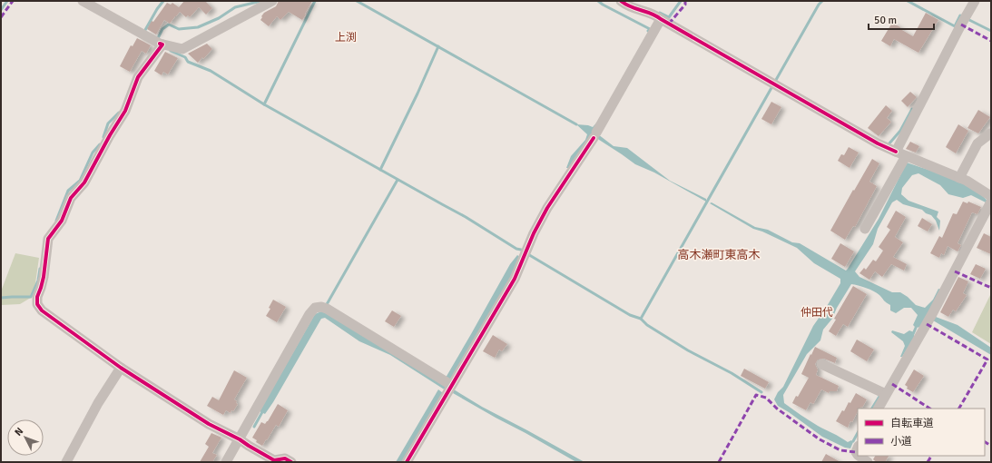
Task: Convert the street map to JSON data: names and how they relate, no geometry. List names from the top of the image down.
{
  "districts": ["上渕", "高木瀬町東高木", "仲田代"],
  "legend": ["自転車道", "小道"],
  "scale_bar": "50 m",
  "north": "top left"
}
